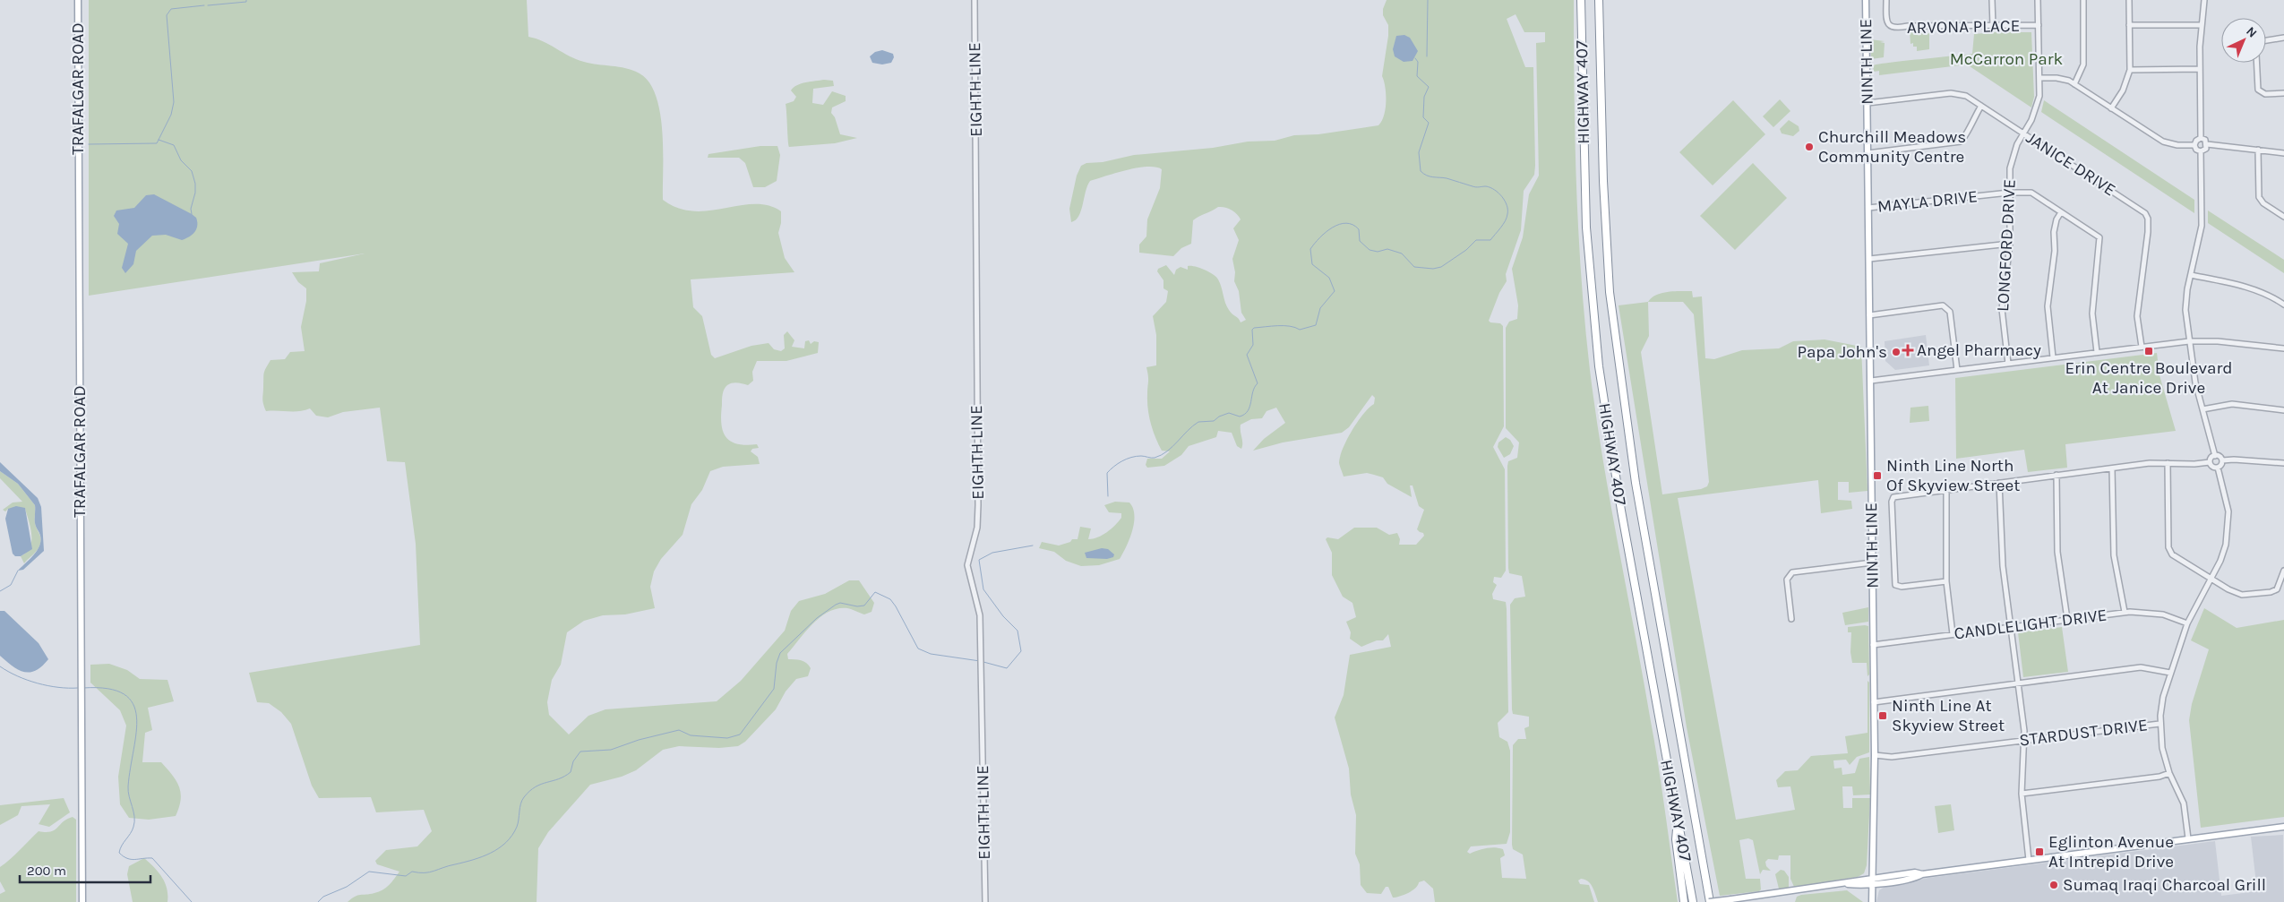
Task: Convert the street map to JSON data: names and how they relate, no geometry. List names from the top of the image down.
{
  "streets": {
    "highway": ["HIGHWAY 407"],
    "main road": ["NINTH LINE", "TRAFALGAR ROAD"],
    "street": [
      "ARVONA PLACE",
      "EIGHTH LINE",
      "JANICE DRIVE",
      "MAYLA DRIVE",
      "LONGFORD DRIVE",
      "CANDLELIGHT DRIVE",
      "STARDUST DRIVE"
    ]
  },
  "crossings": [
    ["ARVONA PLACE", "LONGFORD DRIVE"],
    ["NINTH LINE", "JANICE DRIVE"],
    ["NINTH LINE", "MAYLA DRIVE"],
    ["NINTH LINE", "CANDLELIGHT DRIVE"],
    ["NINTH LINE", "STARDUST DRIVE"],
    ["JANICE DRIVE", "LONGFORD DRIVE"],
    ["MAYLA DRIVE", "LONGFORD DRIVE"]
  ],
  "parks": ["McCarron Park"],
  "places": {
    "other": ["Churchill Meadows Community Centre", "Papa John's", "Sumaq Iraqi Charcoal Grill"],
    "health": ["Angel Pharmacy"],
    "transit": [
      "Erin Centre Boulevard At Janice Drive",
      "Ninth Line North Of Skyview Street",
      "Ninth Line At Skyview Street",
      "Eglinton Avenue At Intrepid Drive"
    ]
  },
  "scale_bar": "200 m",
  "north": "top right"
}
